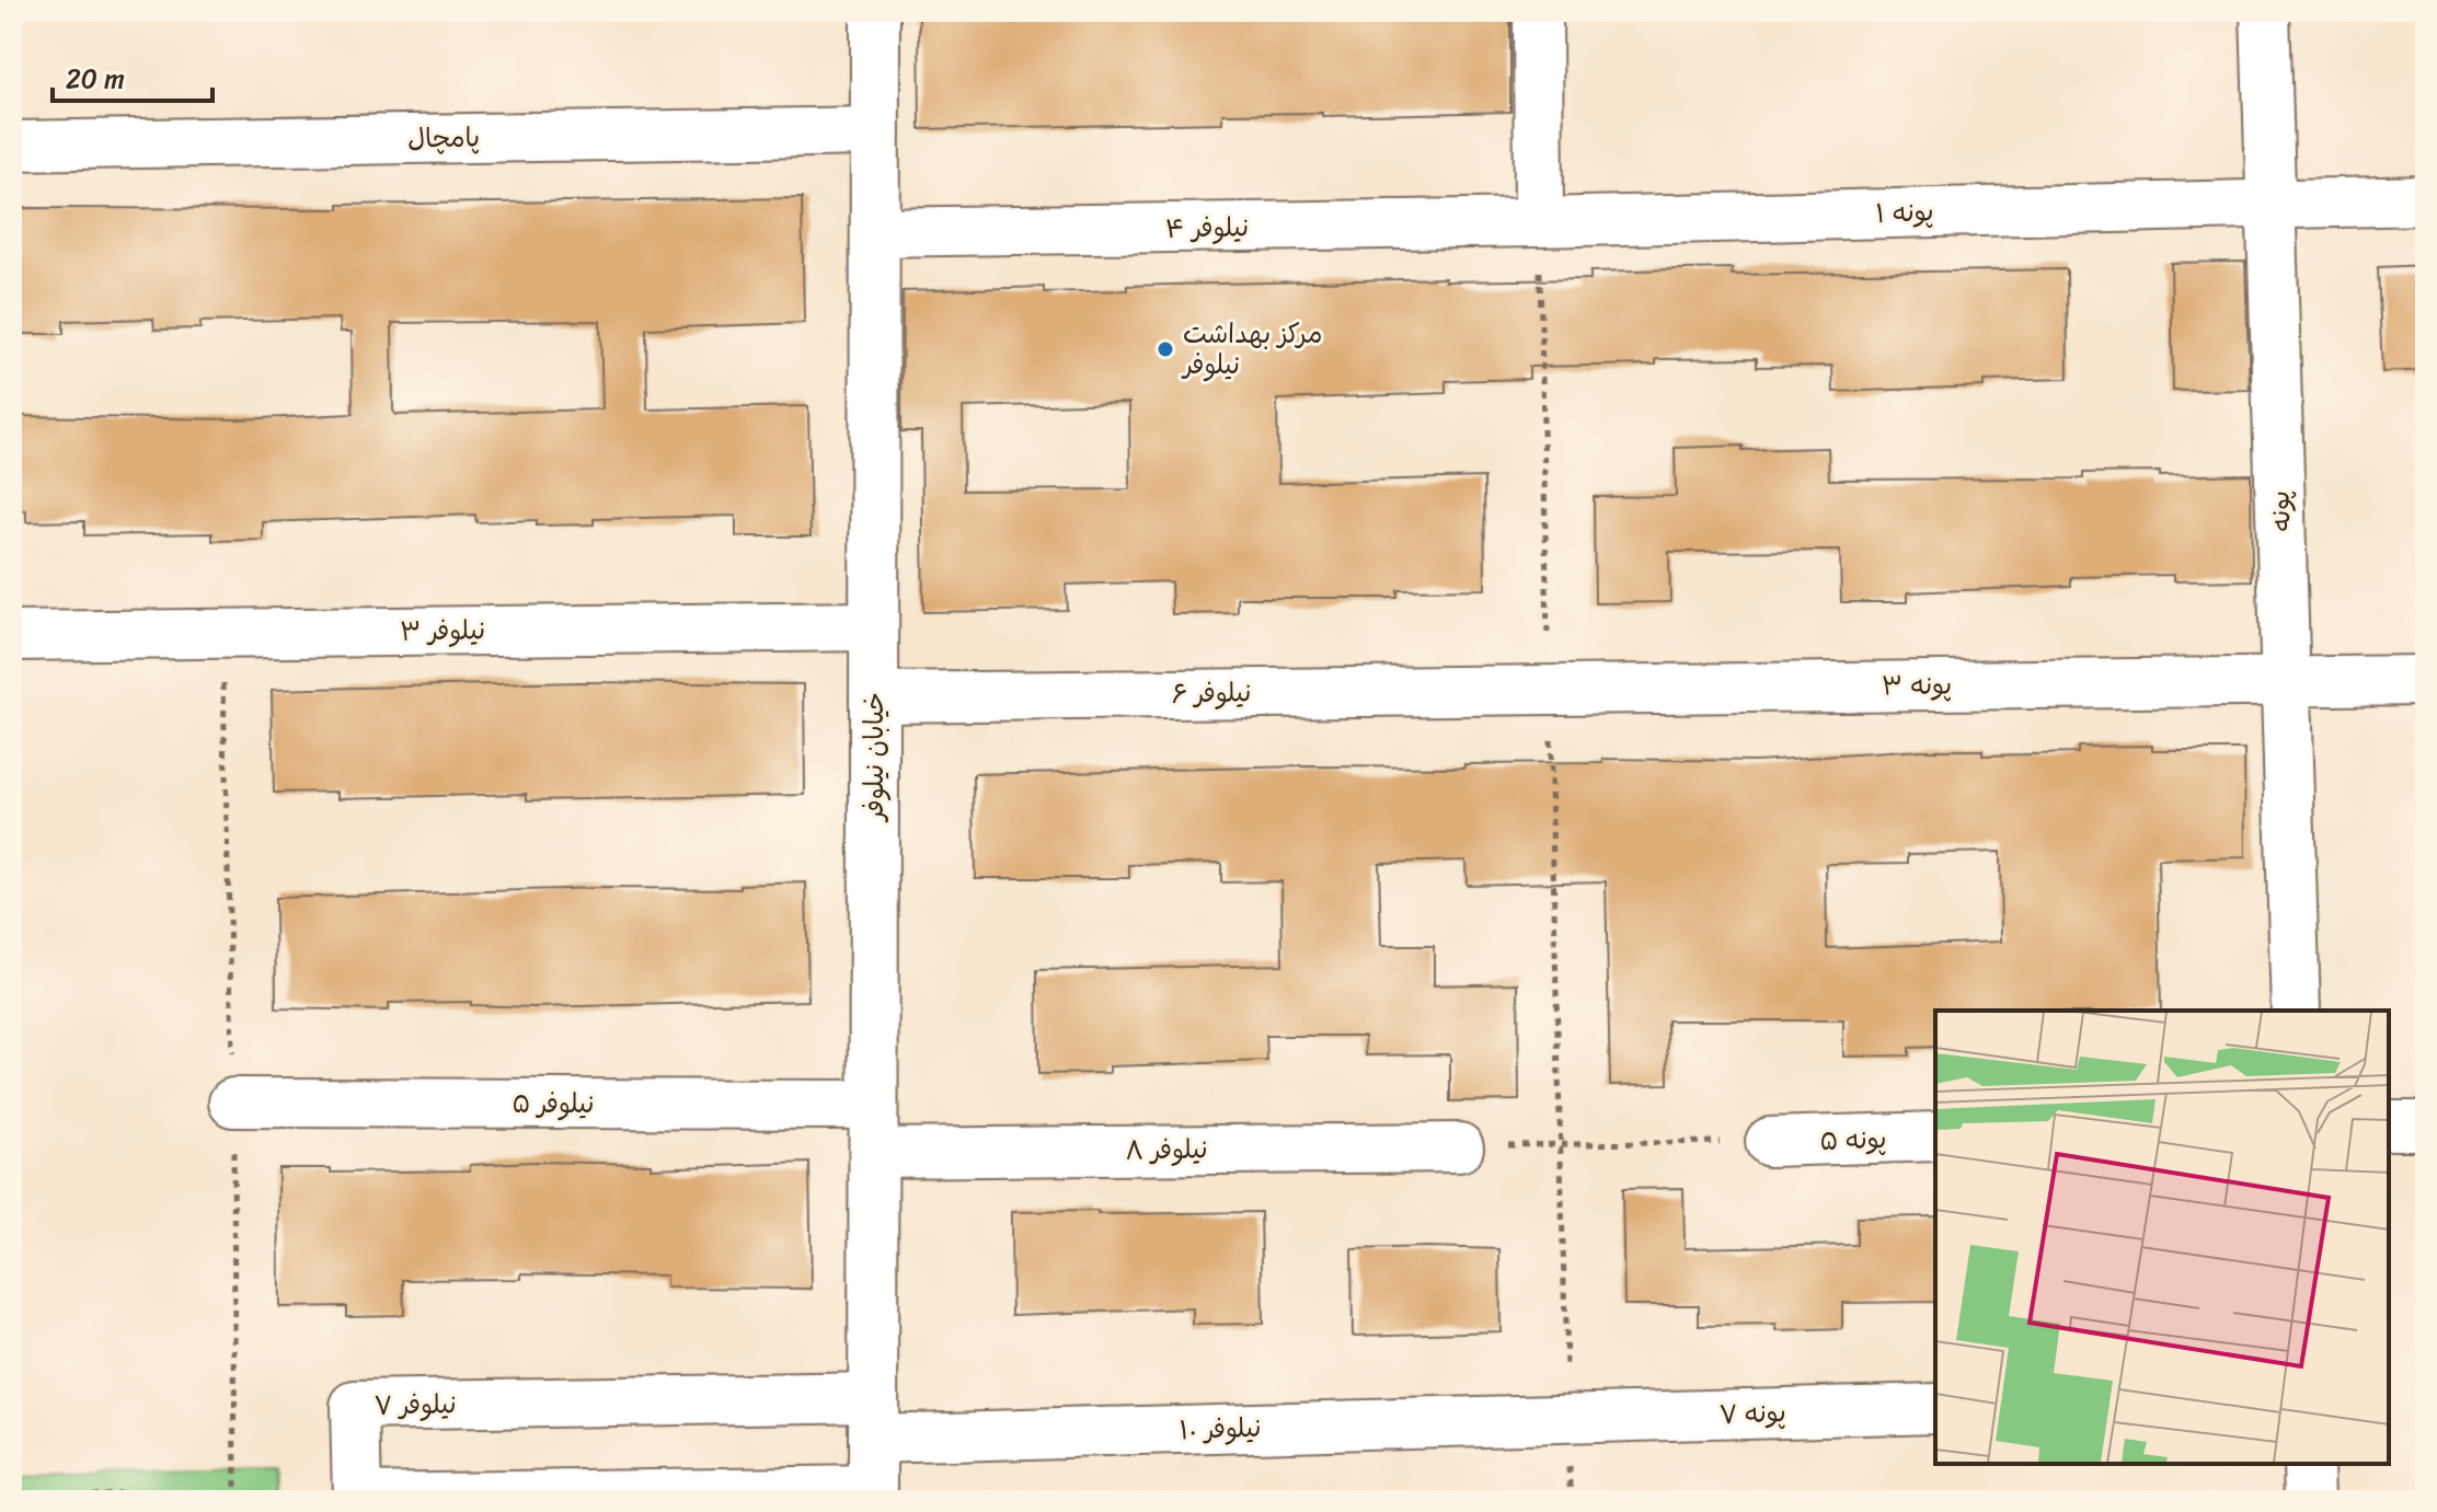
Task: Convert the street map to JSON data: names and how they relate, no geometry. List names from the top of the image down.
{
  "streets": {
    "street": [
      "پامچال",
      "پونه ۱",
      "نیلوفر ۴",
      "پونه",
      "نیلوفر ۳",
      "پونه ۳",
      "نیلوفر ۶",
      "خیابان نیلوفر",
      "نیلوفر ۵",
      "پونه ۵",
      "نیلوفر ۸",
      "نیلوفر ۷",
      "پونه ۷",
      "نیلوفر ۱۰"
    ]
  },
  "crossings": [
    ["پامچال", "خیابان نیلوفر"],
    ["پونه ۱", "نیلوفر ۴"],
    ["پونه ۱", "پونه"],
    ["نیلوفر ۴", "خیابان نیلوفر"],
    ["پونه", "پونه ۳"],
    ["نیلوفر ۳", "خیابان نیلوفر"],
    ["پونه ۳", "نیلوفر ۶"],
    ["نیلوفر ۶", "خیابان نیلوفر"],
    ["خیابان نیلوفر", "نیلوفر ۵"],
    ["خیابان نیلوفر", "نیلوفر ۸"],
    ["خیابان نیلوفر", "نیلوفر ۷"],
    ["خیابان نیلوفر", "نیلوفر ۱۰"],
    ["نیلوفر ۷", "نیلوفر ۱۰"],
    ["پونه ۷", "نیلوفر ۱۰"]
  ],
  "places": ["مرکز بهداشت نیلوفر"],
  "scale_bar": "20 m"
}
